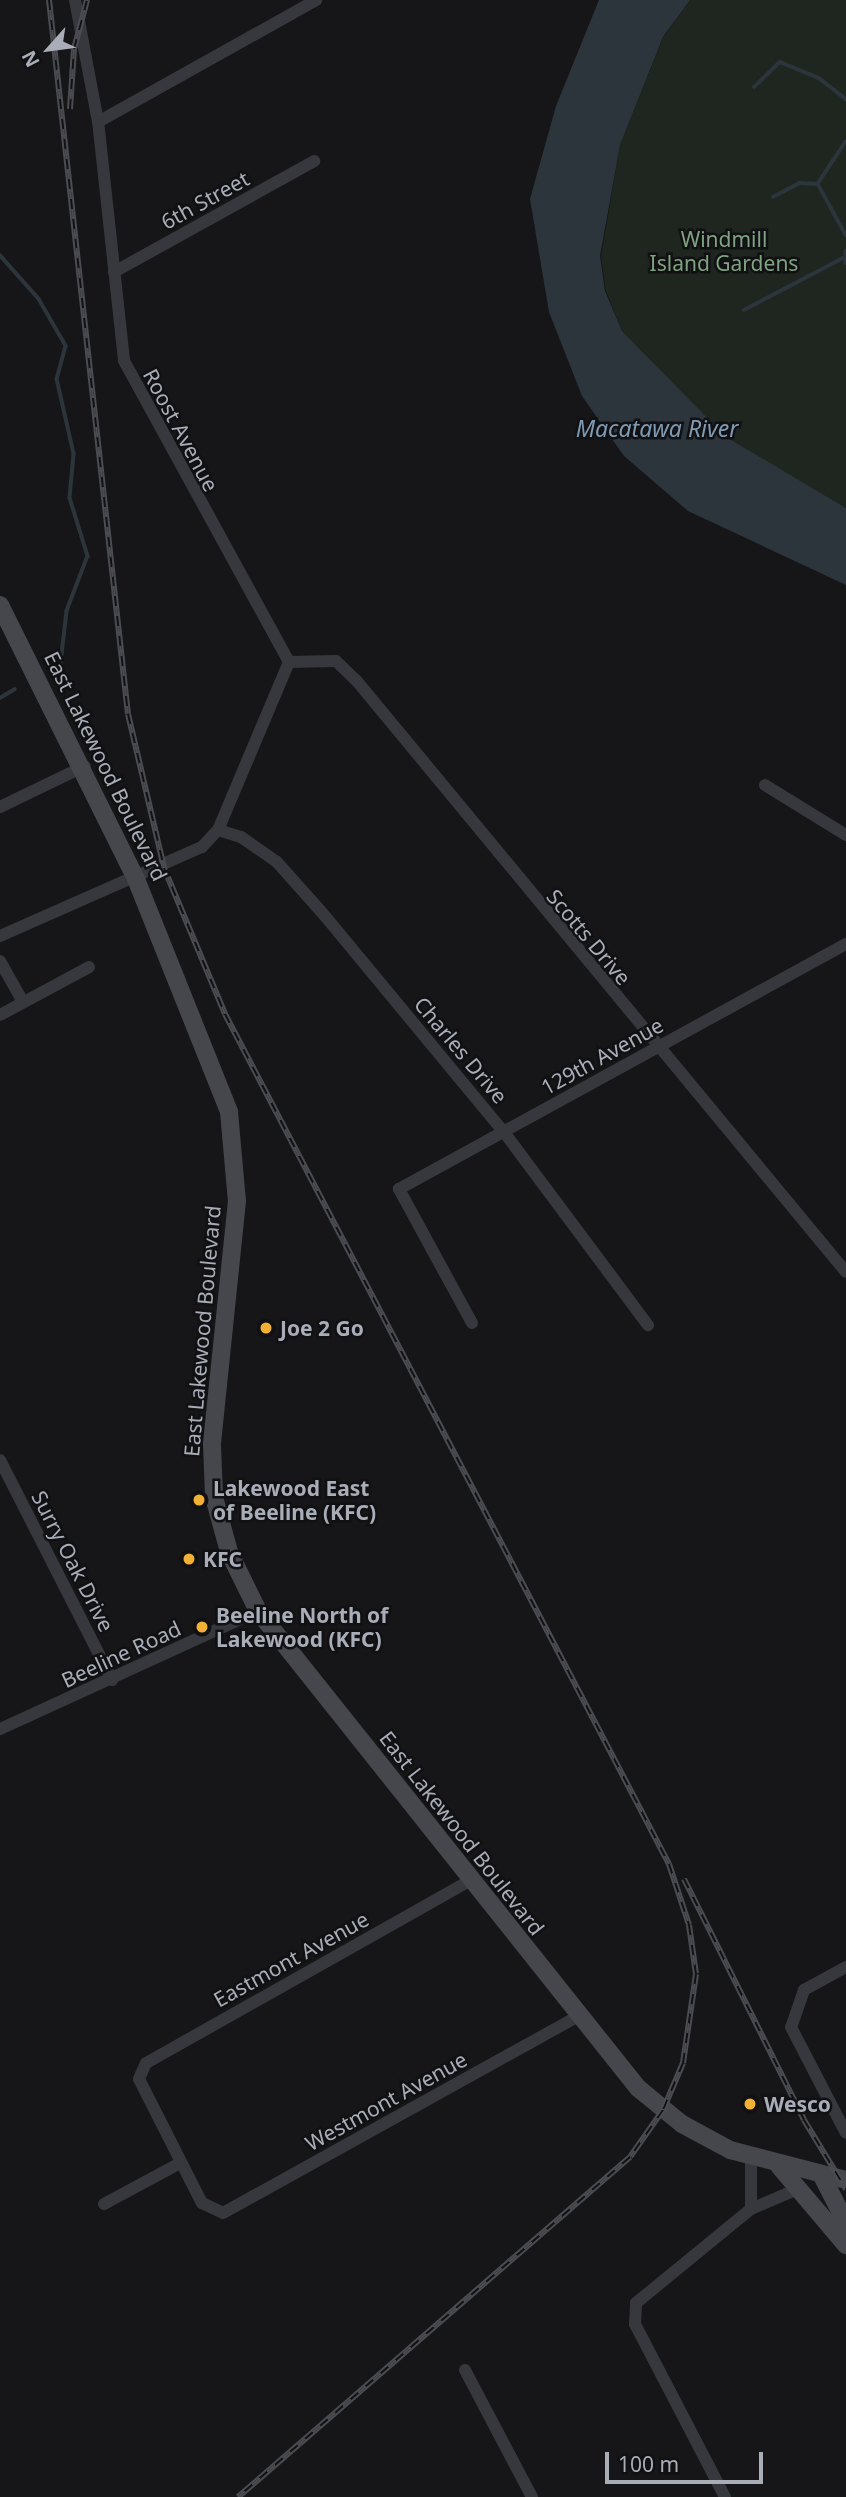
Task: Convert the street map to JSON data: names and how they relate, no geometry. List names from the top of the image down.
{
  "streets": {
    "main road": ["East Lakewood Boulevard"],
    "street": [
      "6th Street",
      "Roost Avenue",
      "Scotts Drive",
      "Charles Drive",
      "129th Avenue",
      "Surry Oak Drive",
      "Beeline Road",
      "Eastmont Avenue",
      "Westmont Avenue"
    ]
  },
  "crossings": [
    ["6th Street", "Roost Avenue"],
    ["Roost Avenue", "Scotts Drive"],
    ["East Lakewood Boulevard", "Beeline Road"],
    ["East Lakewood Boulevard", "Eastmont Avenue"],
    ["East Lakewood Boulevard", "Westmont Avenue"],
    ["Scotts Drive", "129th Avenue"],
    ["Charles Drive", "129th Avenue"],
    ["Surry Oak Drive", "Beeline Road"],
    ["Eastmont Avenue", "Westmont Avenue"]
  ],
  "water": ["Macatawa River"],
  "parks": ["Windmill Island Gardens"],
  "places": [
    "Joe 2 Go",
    "Lakewood East of Beeline (KFC)",
    "KFC",
    "Beeline North of Lakewood (KFC)",
    "Wesco"
  ],
  "scale_bar": "100 m",
  "north": "bottom left"
}
